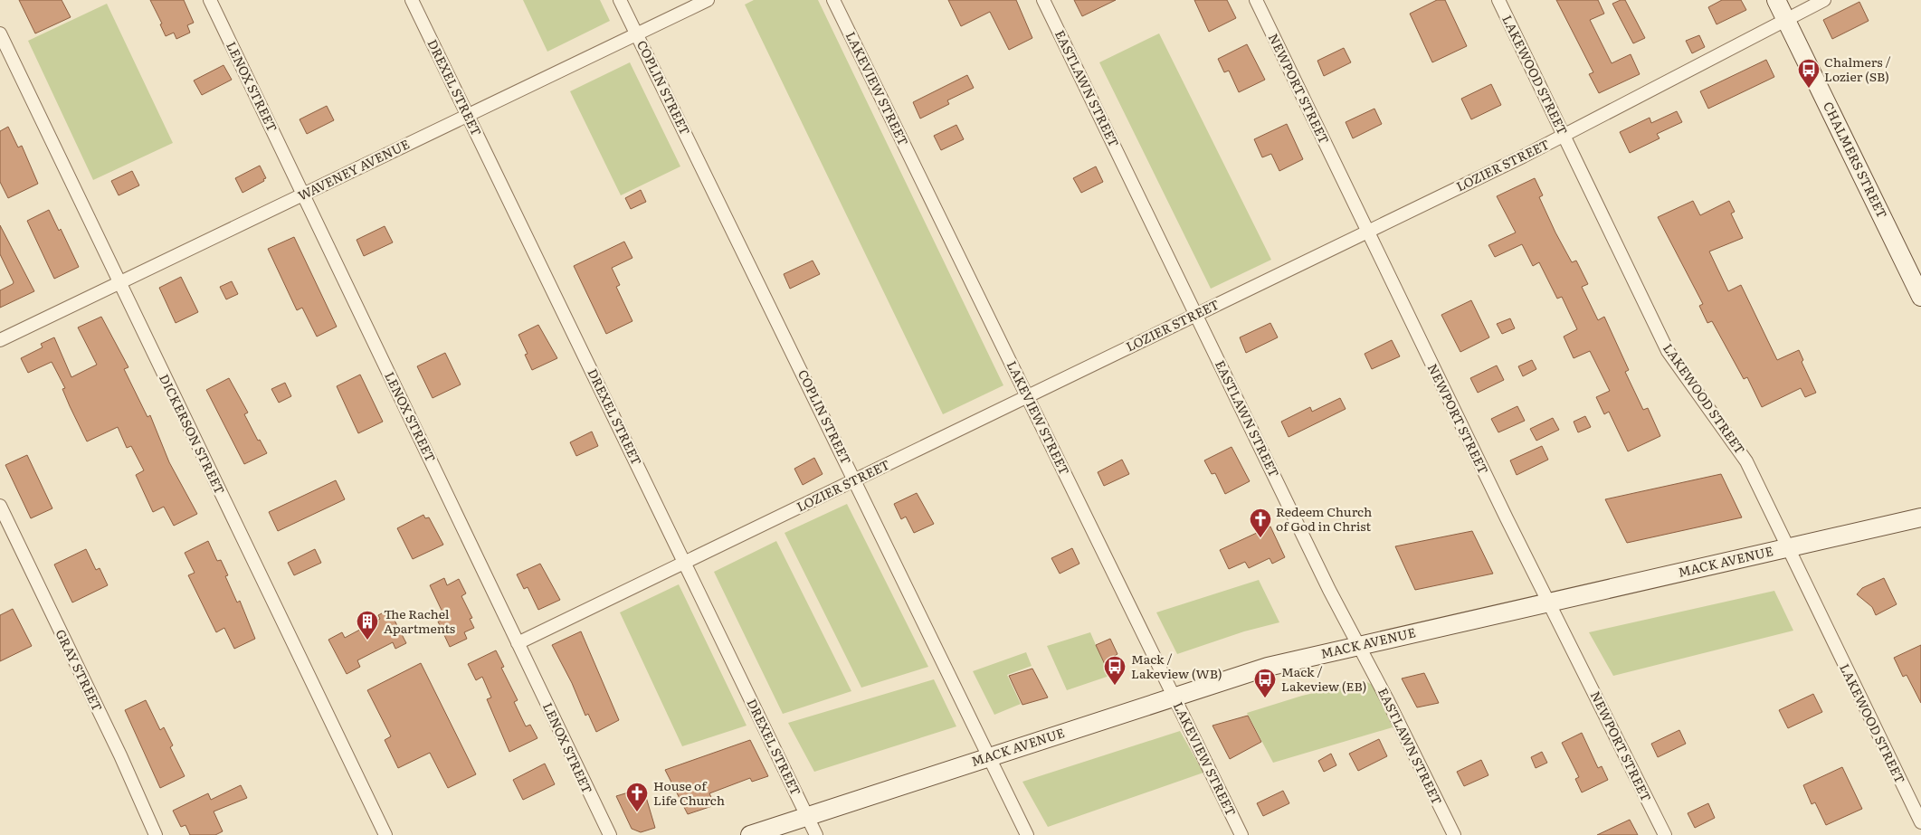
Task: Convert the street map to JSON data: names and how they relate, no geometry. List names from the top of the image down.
{
  "streets": {
    "main road": ["CHALMERS STREET", "MACK AVENUE"],
    "street": [
      "LAKEWOOD STREET",
      "LENOX STREET",
      "DREXEL STREET",
      "COPLIN STREET",
      "LAKEVIEW STREET",
      "EASTLAWN STREET",
      "NEWPORT STREET",
      "LOZIER STREET",
      "WAVENEY AVENUE",
      "DICKERSON STREET",
      "GRAY STREET"
    ]
  },
  "crossings": [
    ["LAKEWOOD STREET", "LOZIER STREET"],
    ["LAKEWOOD STREET", "MACK AVENUE"],
    ["LENOX STREET", "LOZIER STREET"],
    ["LENOX STREET", "WAVENEY AVENUE"],
    ["DREXEL STREET", "LOZIER STREET"],
    ["DREXEL STREET", "WAVENEY AVENUE"],
    ["DREXEL STREET", "MACK AVENUE"],
    ["COPLIN STREET", "LOZIER STREET"],
    ["COPLIN STREET", "WAVENEY AVENUE"],
    ["COPLIN STREET", "MACK AVENUE"],
    ["LAKEVIEW STREET", "LOZIER STREET"],
    ["LAKEVIEW STREET", "MACK AVENUE"],
    ["EASTLAWN STREET", "LOZIER STREET"],
    ["EASTLAWN STREET", "MACK AVENUE"],
    ["NEWPORT STREET", "LOZIER STREET"],
    ["NEWPORT STREET", "MACK AVENUE"],
    ["CHALMERS STREET", "LOZIER STREET"],
    ["WAVENEY AVENUE", "DICKERSON STREET"]
  ],
  "places": {
    "bus stop": ["Chalmers / Lozier (SB)", "Mack / Lakeview (WB)", "Mack / Lakeview (EB)"],
    "church": ["Redeem Church of God in Christ", "House of Life Church"],
    "building": ["The Rachel Apartments"]
  }
}
